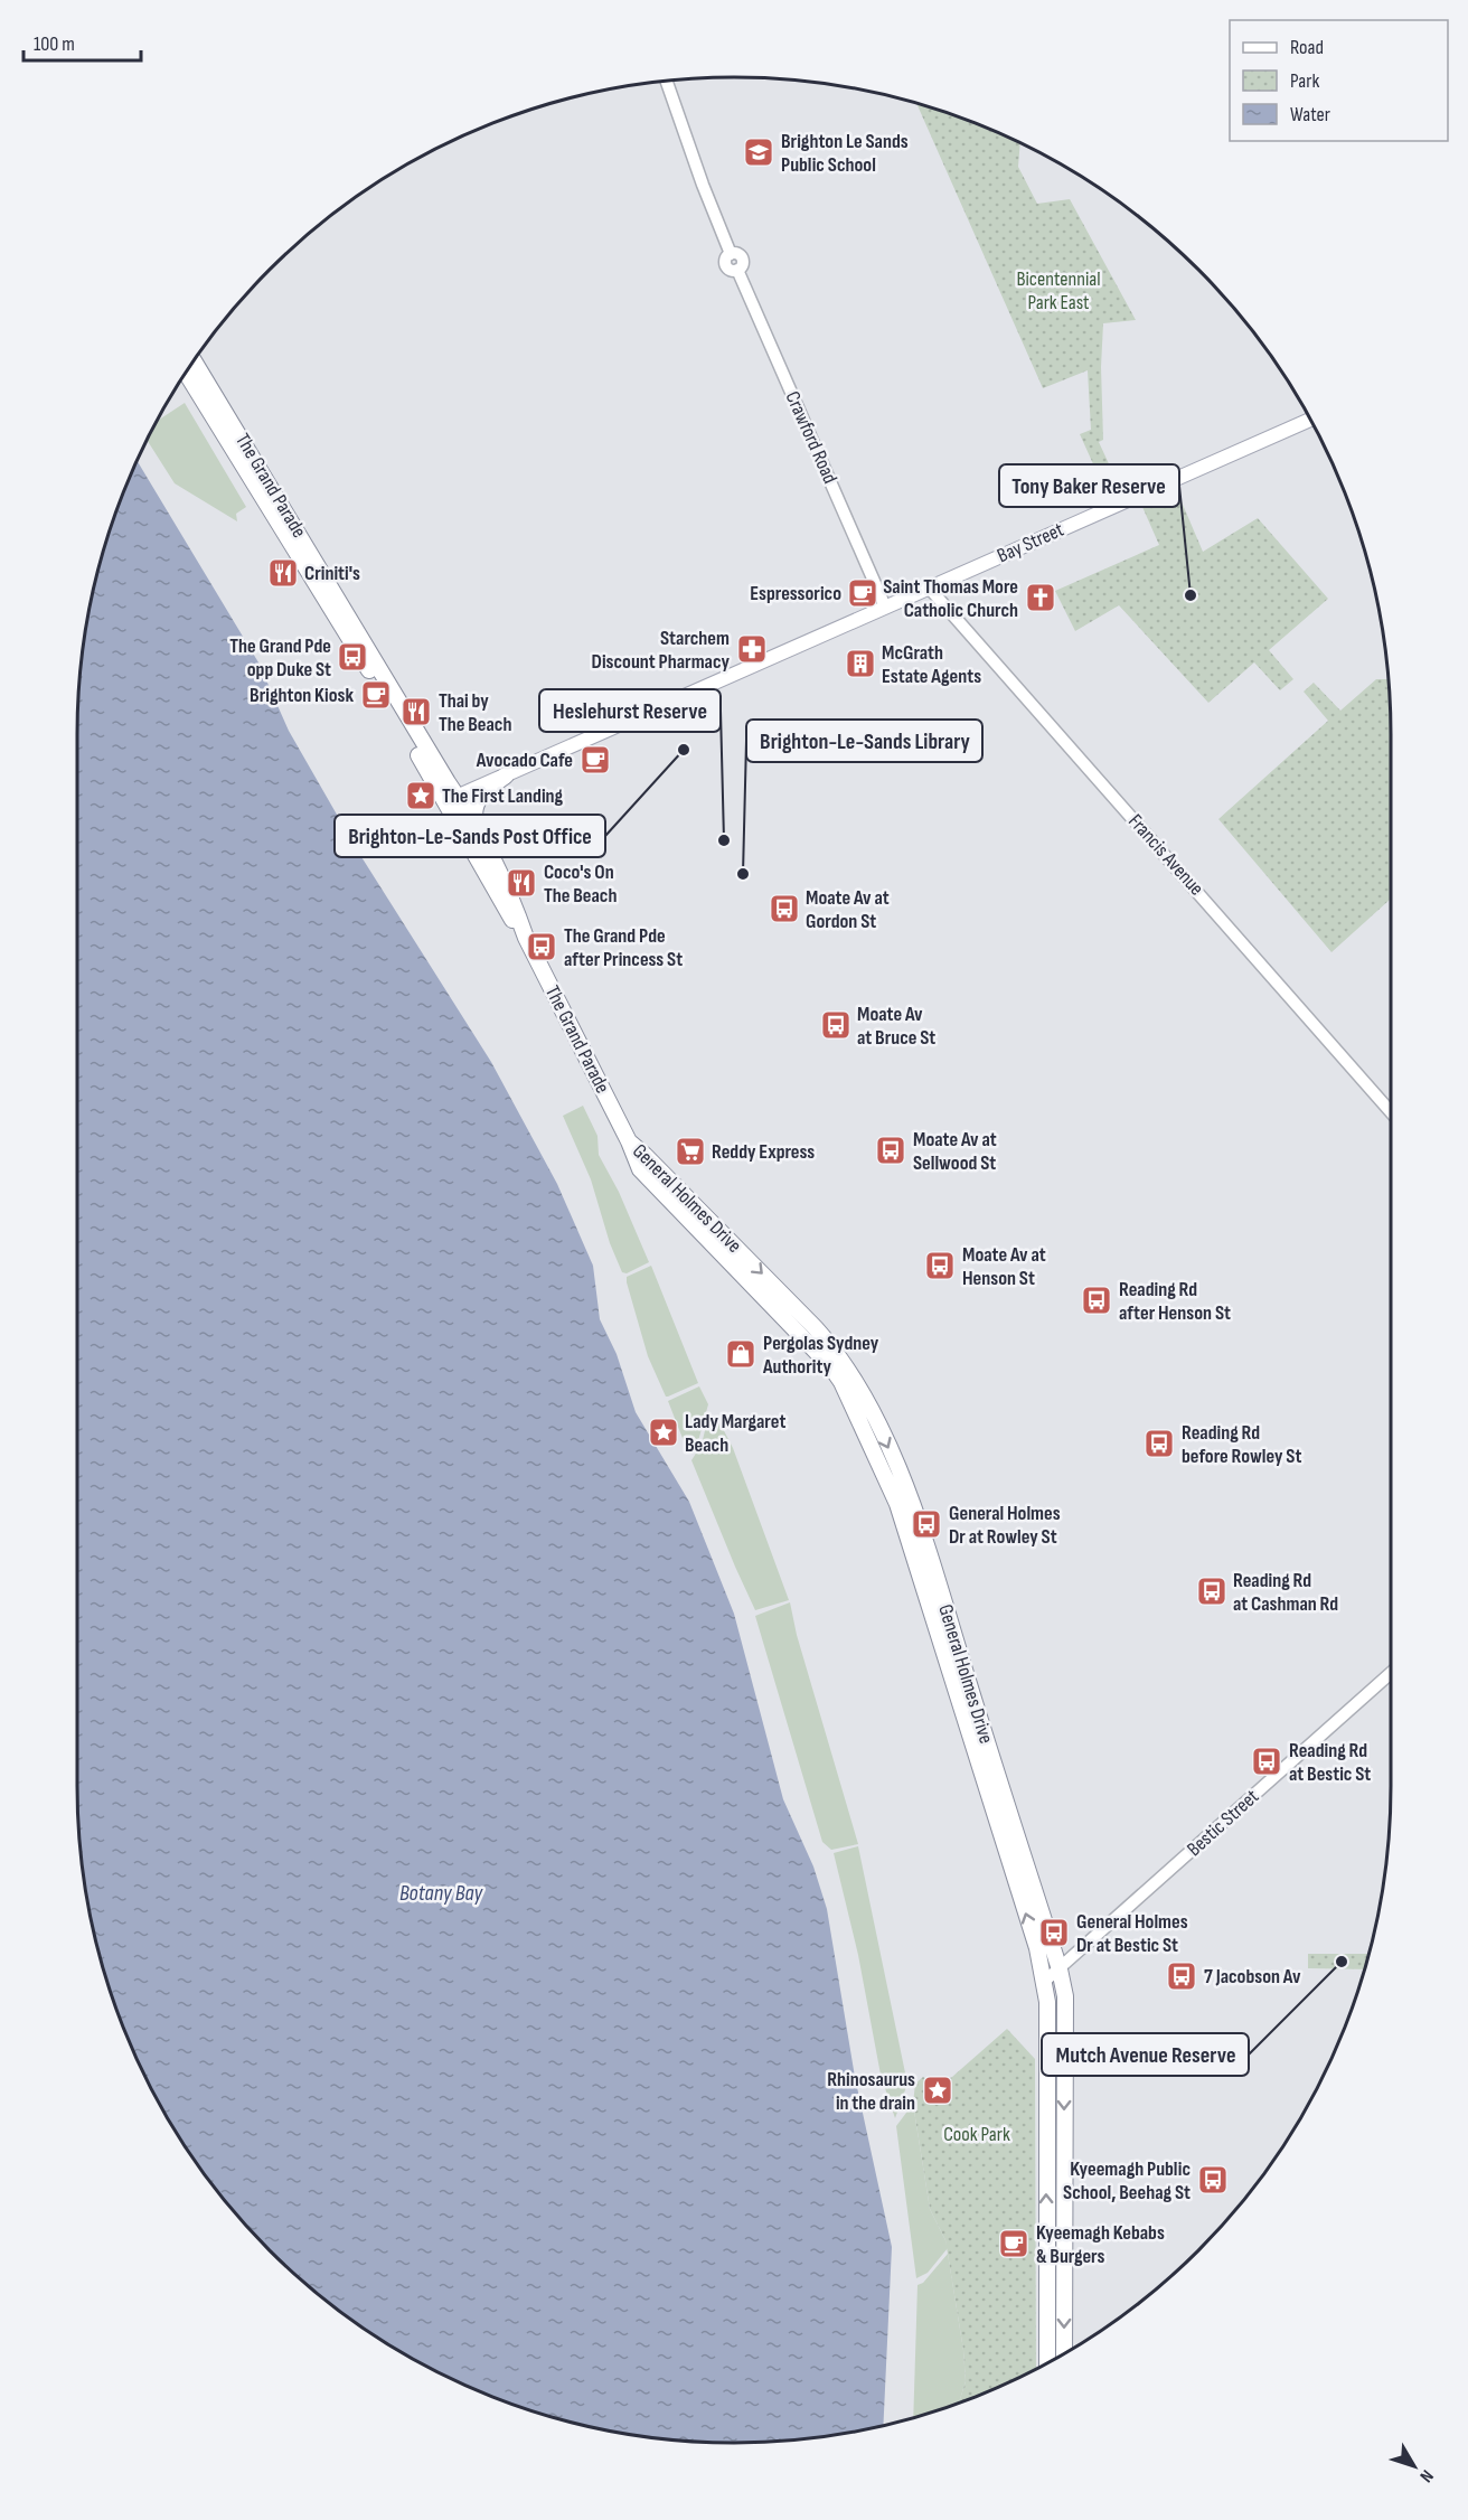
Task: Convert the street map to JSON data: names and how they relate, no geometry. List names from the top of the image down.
{
  "streets": {
    "highway": ["The Grand Parade", "General Holmes Drive"],
    "main road": ["Bay Street"],
    "street": ["Crawford Road", "Francis Avenue", "Bestic Street"]
  },
  "crossings": [
    ["Crawford Road", "Bay Street"],
    ["The Grand Parade", "Bay Street"],
    ["The Grand Parade", "General Holmes Drive"],
    ["Bay Street", "Francis Avenue"],
    ["General Holmes Drive", "Bestic Street"]
  ],
  "water": ["Botany Bay"],
  "parks": ["Bicentennial Park East", "Cook Park"],
  "places": {
    "school or university": ["Brighton Le Sands Public School"],
    "restaurant": ["Criniti's", "Thai by The Beach", "Coco's On The Beach"],
    "cafe": [
      "Espressorico",
      "Brighton Kiosk",
      "Avocado Cafe",
      "Kyeemagh Kebabs & Burgers"
    ],
    "other": [
      "Tony Baker Reserve",
      "Brighton-Le-Sands Post Office",
      "Heslehurst Reserve",
      "Brighton-Le-Sands Library",
      "Mutch Avenue Reserve"
    ],
    "church": ["Saint Thomas More Catholic Church"],
    "pharmacy": ["Starchem Discount Pharmacy"],
    "bus stop": [
      "The Grand Pde opp Duke St",
      "Moate Av at Gordon St",
      "The Grand Pde after Princess St",
      "Moate Av at Bruce St",
      "Moate Av at Sellwood St",
      "Moate Av at Henson St",
      "Reading Rd after Henson St",
      "Reading Rd before Rowley St",
      "General Holmes Dr at Rowley St",
      "Reading Rd at Cashman Rd",
      "Reading Rd at Bestic St",
      "General Holmes Dr at Bestic St",
      "7 Jacobson Av",
      "Kyeemagh Public School, Beehag St"
    ],
    "building": ["McGrath Estate Agents"],
    "place": ["The First Landing", "Lady Margaret Beach", "Rhinosaurus in the drain"],
    "supermarket": ["Reddy Express"],
    "shop": ["Pergolas Sydney Authority"]
  },
  "legend": ["Road", "Park", "Water"],
  "scale_bar": "100 m",
  "north": "bottom right"
}
